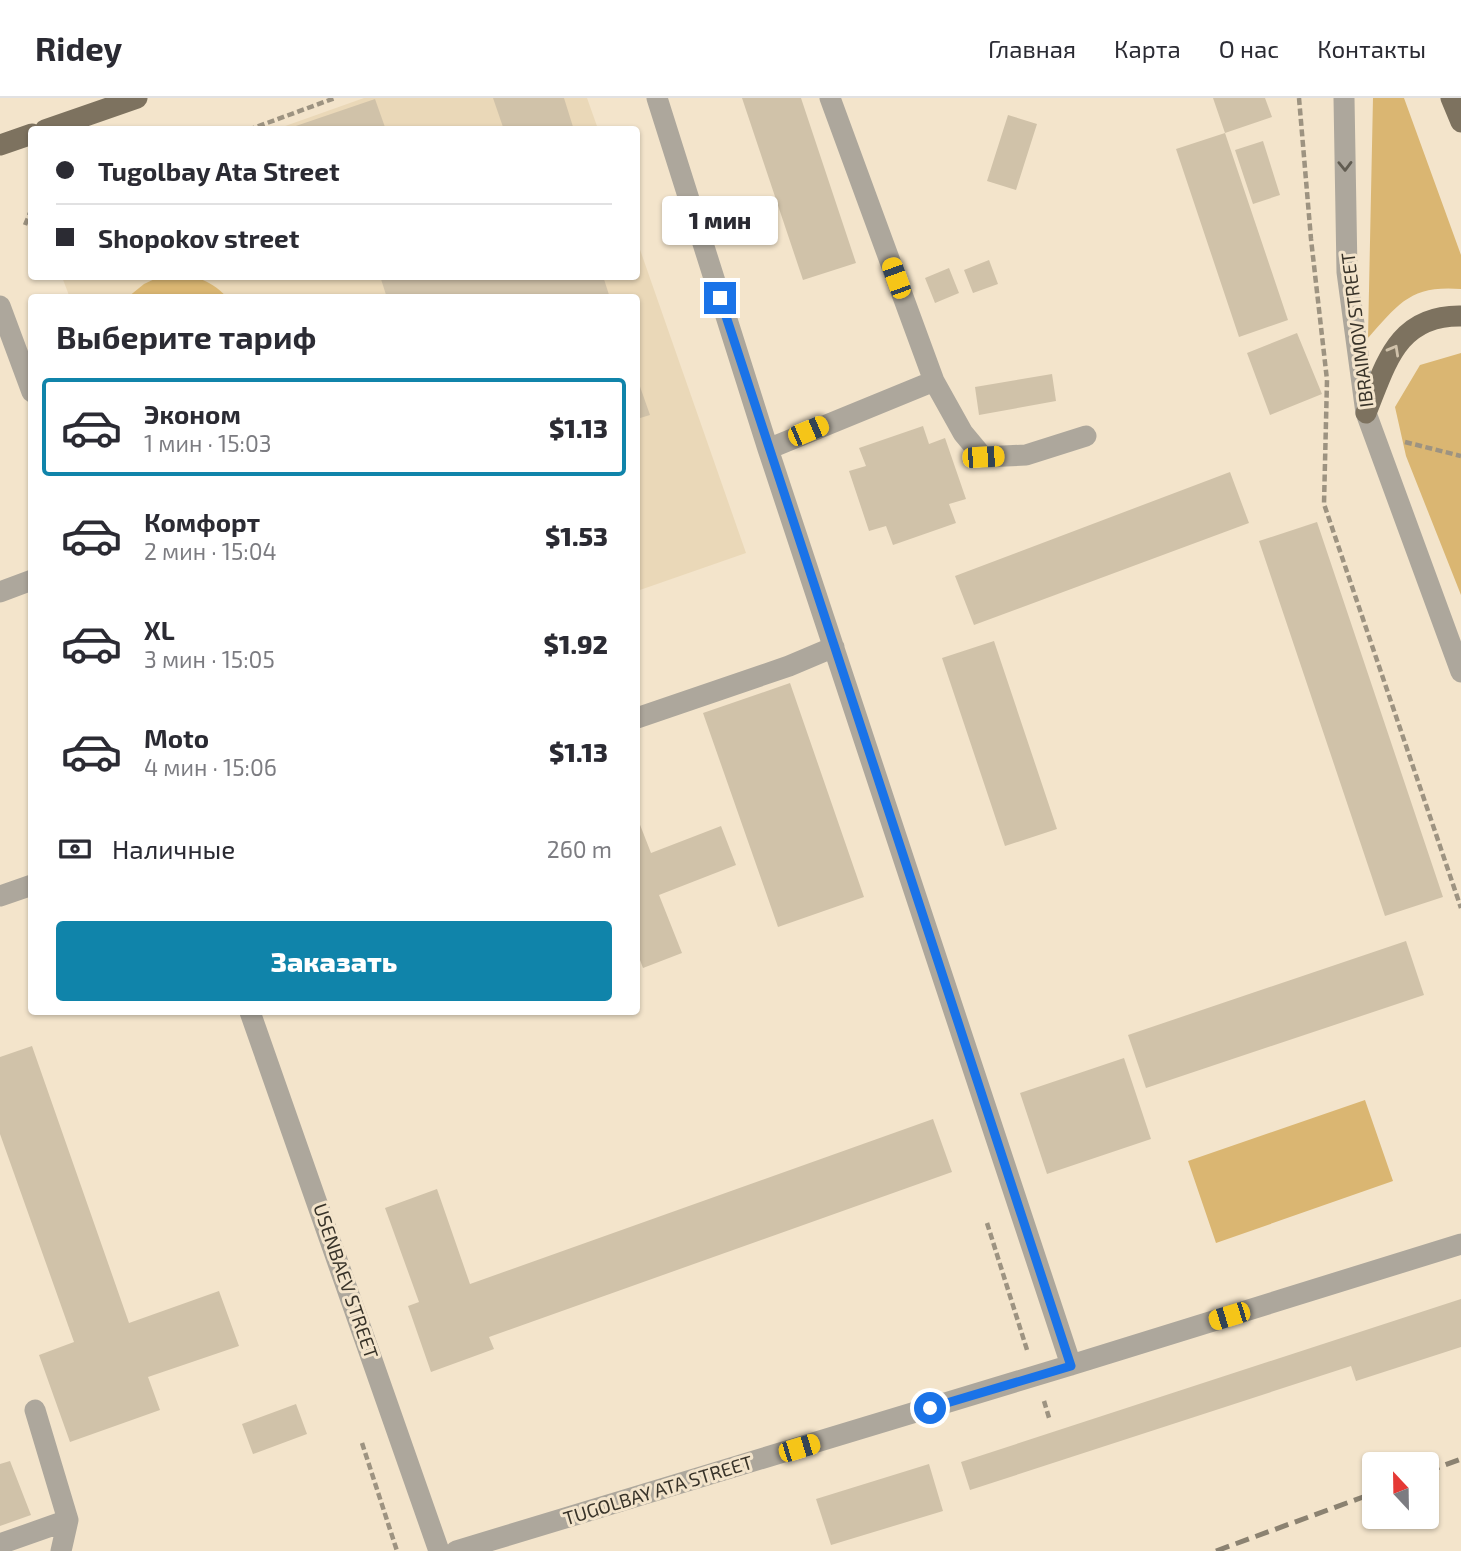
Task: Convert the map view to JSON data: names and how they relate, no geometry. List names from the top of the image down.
{
  "streets": {
    "street": ["IBRAIMOV STREET", "USENBAEV STREET", "TUGOLBAY ATA STREET"]
  },
  "one_way": ["IBRAIMOV STREET"],
  "north": "top",
  "page": {
    "header": "Ridey",
    "nav": [
      "Главная",
      "Карта",
      "О нас",
      "Контакты"
    ],
    "banner": ["Tugolbay Ata Street", "Shopokov street"],
    "bubble": "1 мин",
    "heading": "Выберите тариф",
    "list": [
      {
        "name": "Эконом",
        "note": "1 мин · 15:03",
        "value": "$1.13"
      },
      {
        "name": "Комфорт",
        "note": "2 мин · 15:04",
        "value": "$1.53"
      },
      {
        "name": "XL",
        "note": "3 мин · 15:05",
        "value": "$1.92"
      },
      {
        "name": "Moto",
        "note": "4 мин · 15:06",
        "value": "$1.13"
      }
    ],
    "pay": ["Наличные", "260 m"],
    "buttons": "Заказать"
  }
}
